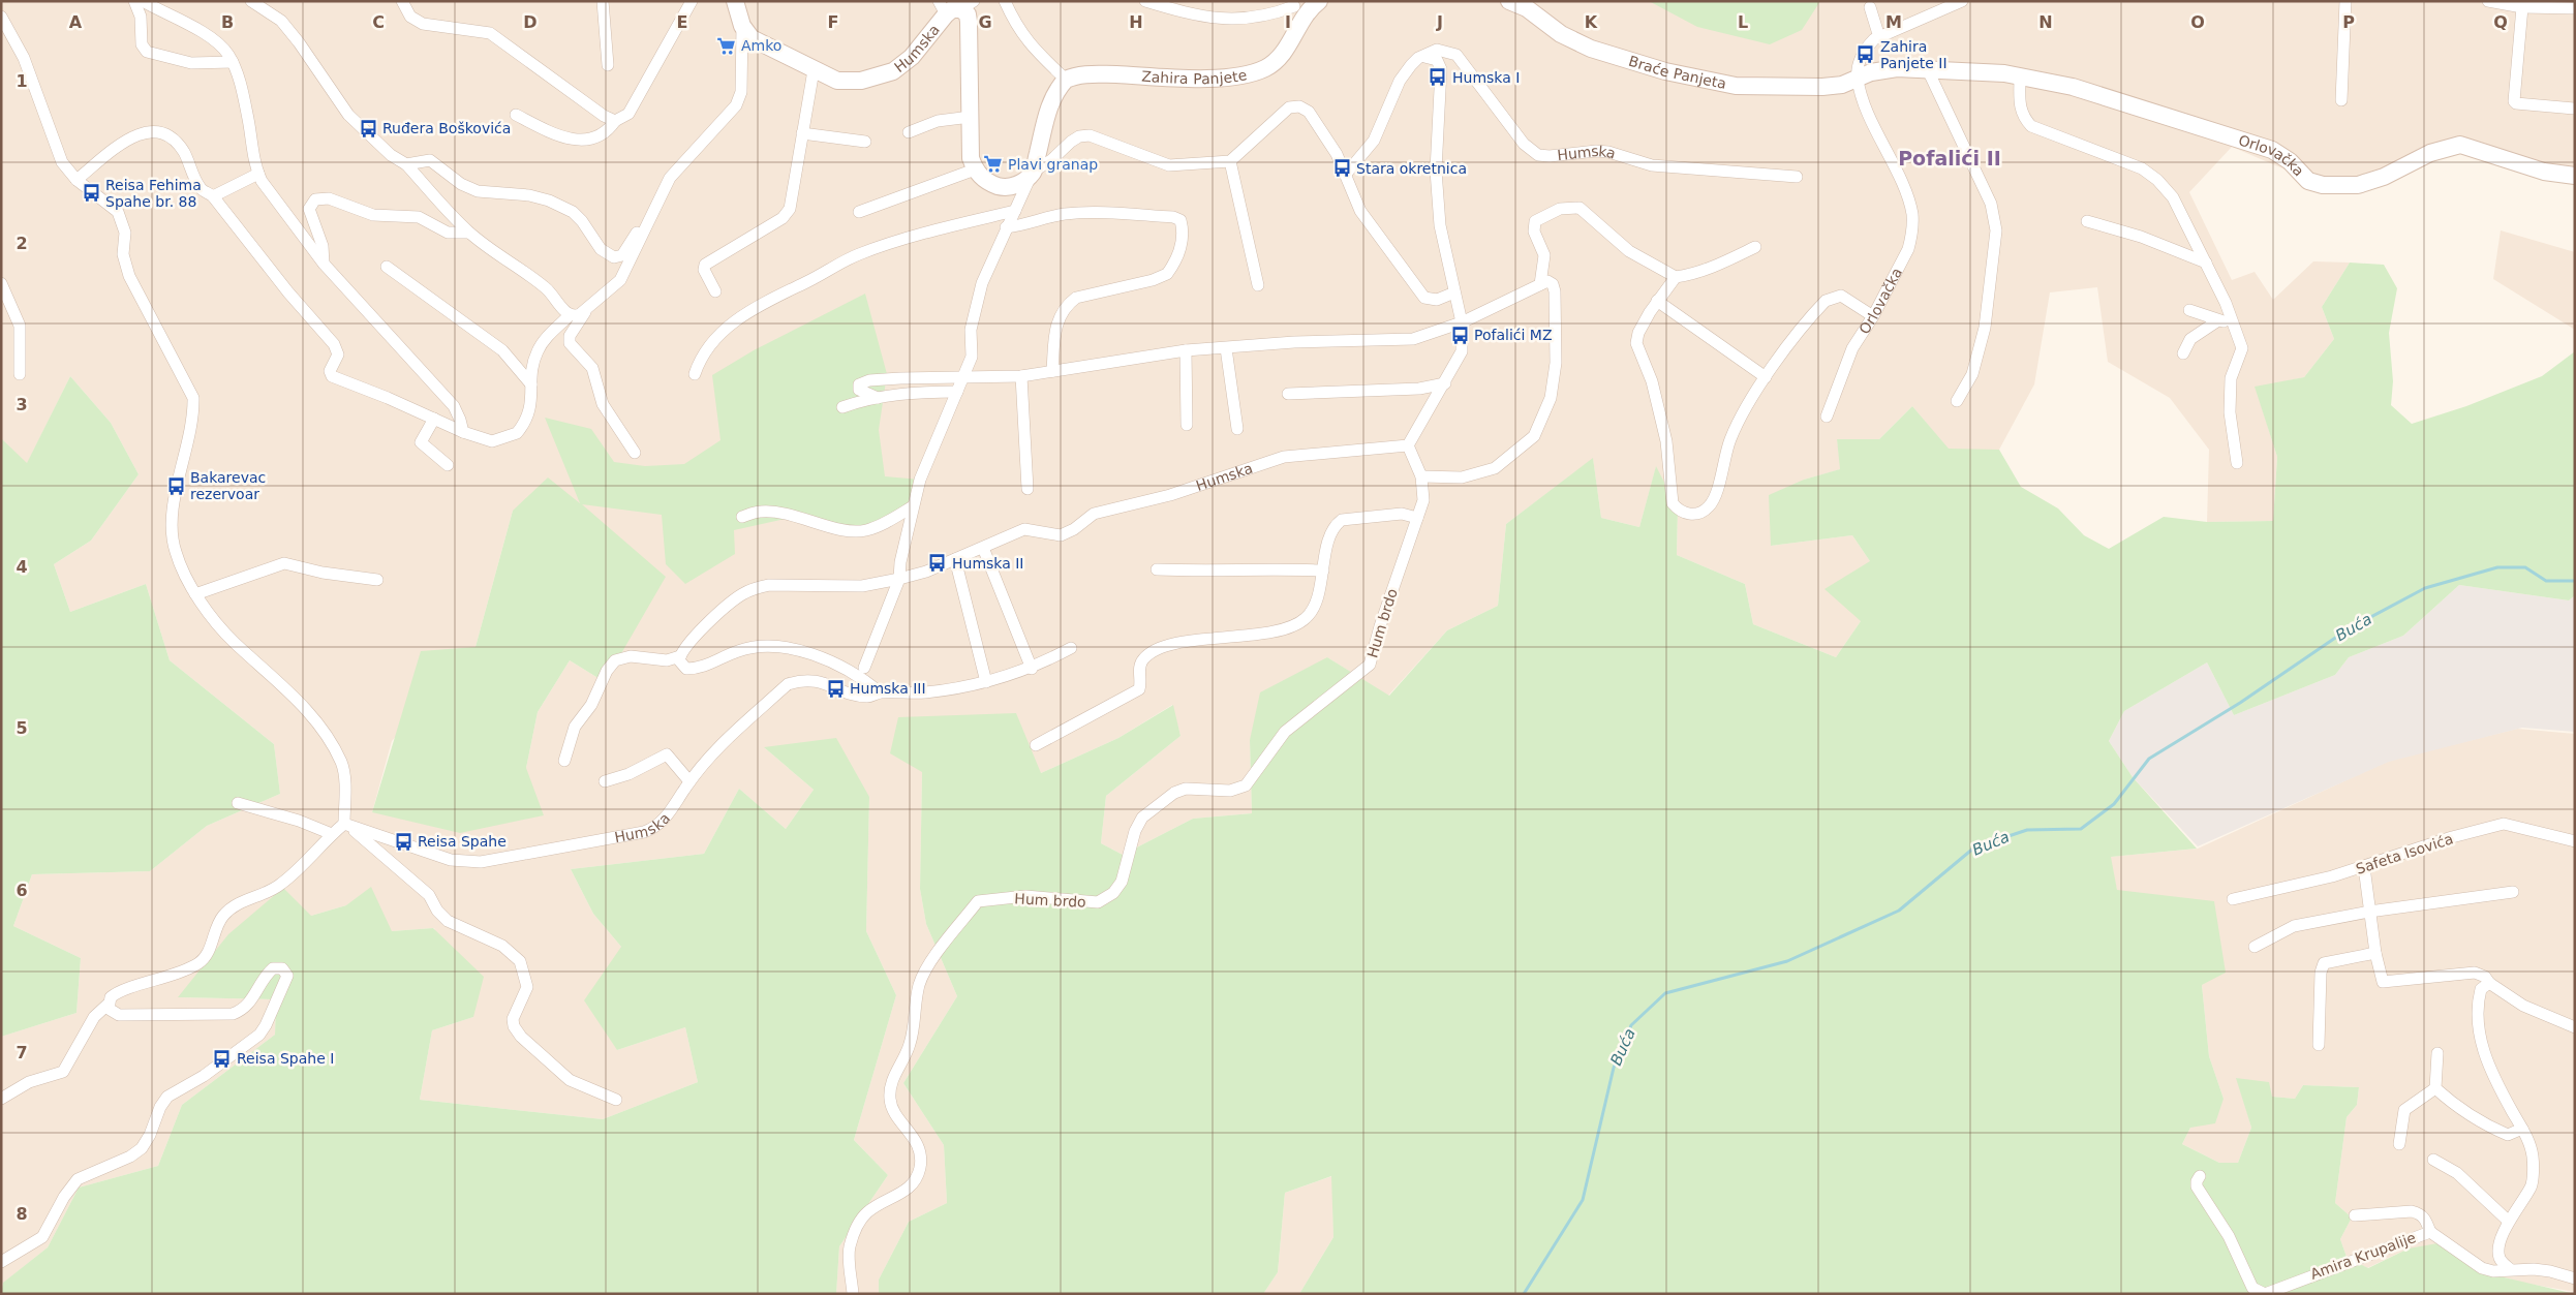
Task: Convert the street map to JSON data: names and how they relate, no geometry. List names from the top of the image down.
{
  "streets": {
    "street": [
      "Humska",
      "Braće Panjeta",
      "Zahira Panjete",
      "Orlovačka",
      "Hum brdo",
      "Safeta Isovića",
      "Amira Krupalije"
    ]
  },
  "crossings": [
    ["Humska", "Hum brdo"],
    ["Braće Panjeta", "Orlovačka"]
  ],
  "districts": ["Pofalići II"],
  "water": ["Buća"],
  "places": {
    "supermarket": ["Amko", "Plavi granap"],
    "bus stop": [
      "Zahira Panjete II",
      "Humska I",
      "Ruđera Boškovića",
      "Stara okretnica",
      "Reisa Fehima Spahe br. 88",
      "Pofalići MZ",
      "Bakarevac rezervoar",
      "Humska II",
      "Humska III",
      "Reisa Spahe",
      "Reisa Spahe I"
    ]
  },
  "grid": {
    "columns": [
      "A",
      "B",
      "C",
      "D",
      "E",
      "F",
      "G",
      "H",
      "I",
      "J",
      "K",
      "L",
      "M",
      "N",
      "O",
      "P",
      "Q"
    ],
    "rows": [
      "1",
      "2",
      "3",
      "4",
      "5",
      "6",
      "7",
      "8"
    ]
  }
}
